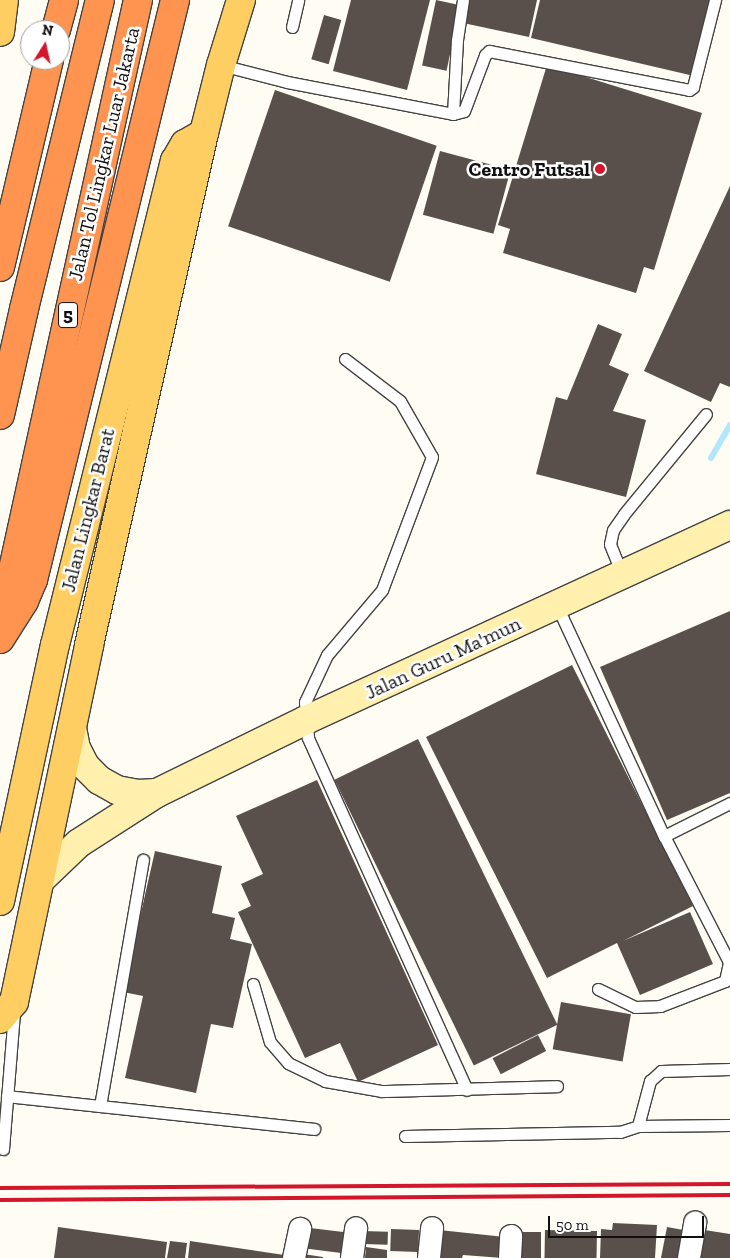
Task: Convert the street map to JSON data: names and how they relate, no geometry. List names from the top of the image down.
{
  "streets": {
    "highway": ["Jalan Tol Lingkar Luar Jakarta", "5"],
    "main road": ["Jalan Lingkar Barat"],
    "street": ["Jalan Guru Ma'mun"]
  },
  "crossings": [
    ["Jalan Lingkar Barat", "Jalan Guru Ma'mun"]
  ],
  "places": ["Centro Futsal"],
  "scale_bar": "50 m",
  "north": "top"
}
